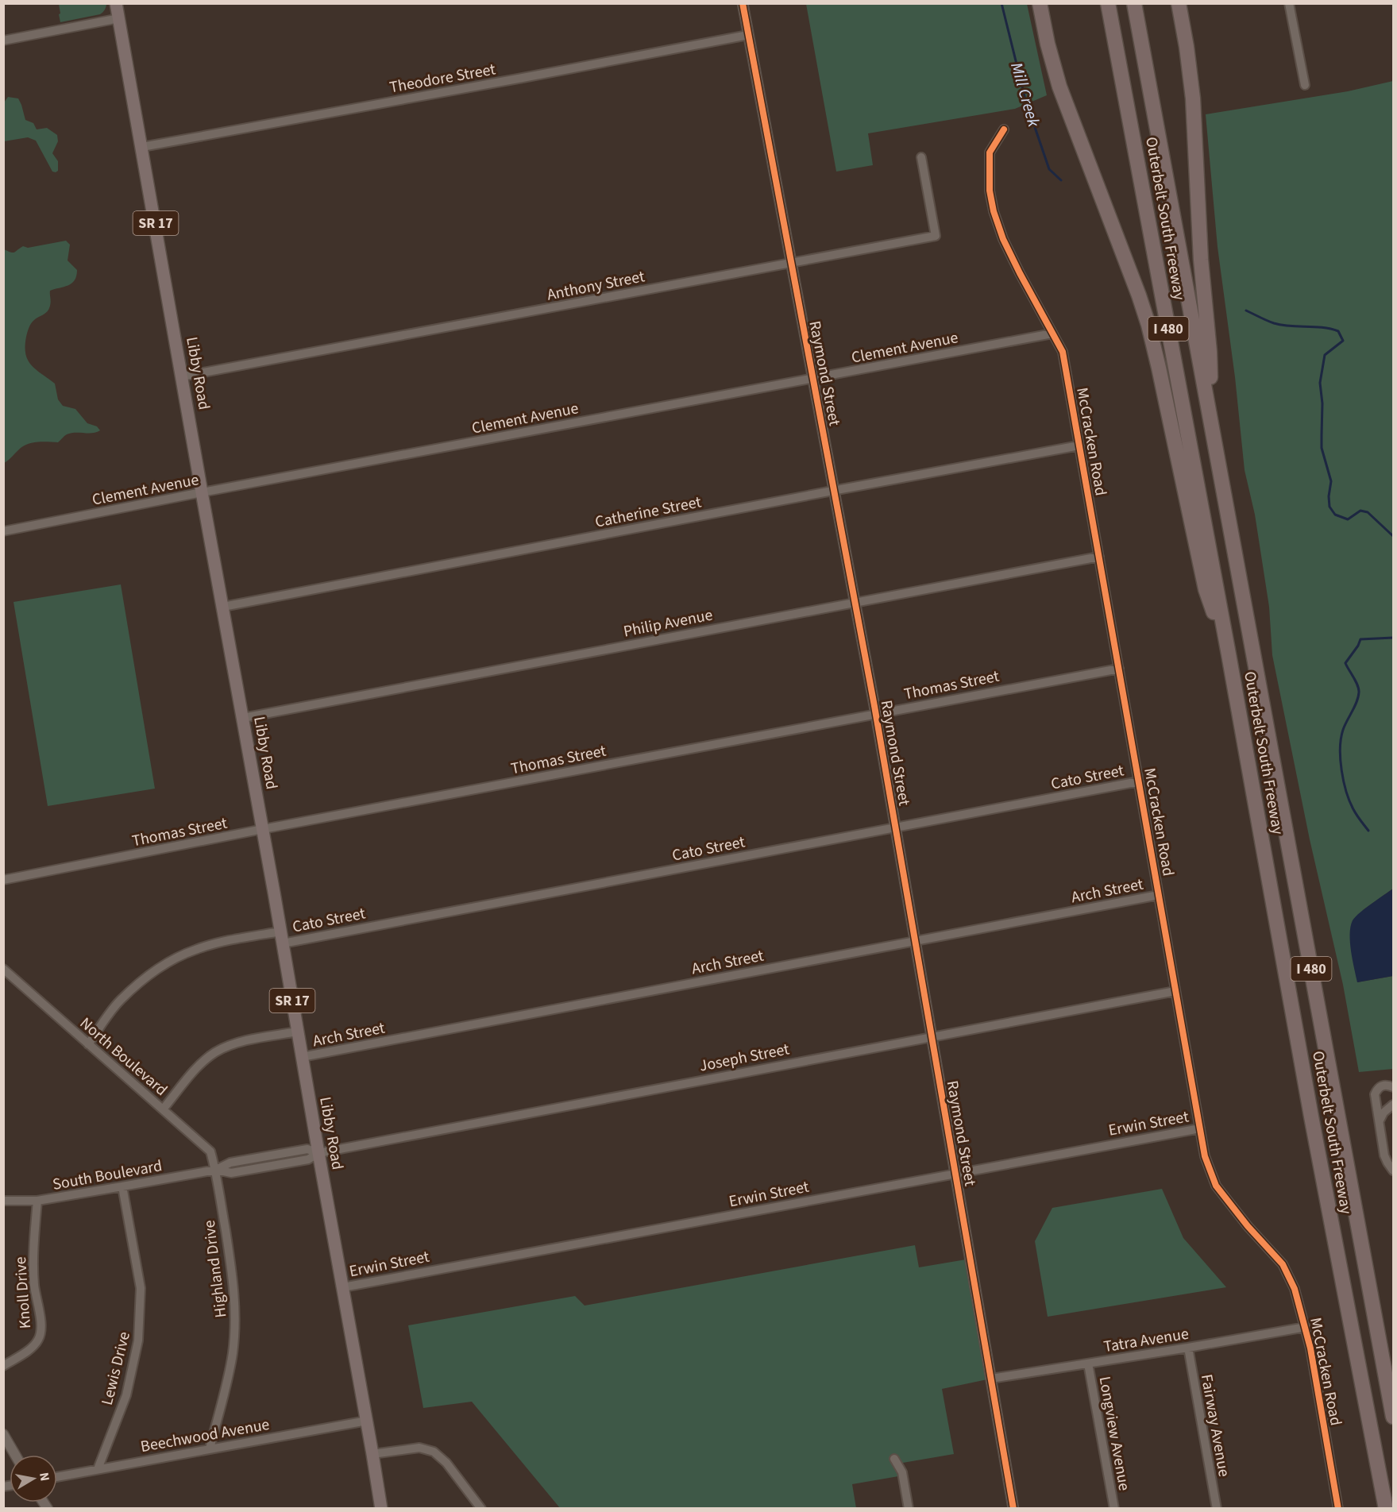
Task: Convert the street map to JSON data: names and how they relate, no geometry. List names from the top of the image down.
{
  "streets": {
    "highway": ["Outerbelt South Freeway", "I 480"],
    "main road": ["SR 17", "Libby Road"],
    "street": [
      "Theodore Street",
      "Anthony Street",
      "Clement Avenue",
      "Raymond Street",
      "McCracken Road",
      "Catherine Street",
      "Philip Avenue",
      "Thomas Street",
      "Cato Street",
      "Arch Street",
      "North Boulevard",
      "Joseph Street",
      "Erwin Street",
      "South Boulevard",
      "Highland Drive",
      "Knoll Drive",
      "Tatra Avenue",
      "Lewis Drive",
      "Fairway Avenue",
      "Longview Avenue",
      "Beechwood Avenue"
    ]
  },
  "crossings": [
    ["Theodore Street", "Libby Road"],
    ["Theodore Street", "Raymond Street"],
    ["Anthony Street", "Libby Road"],
    ["Anthony Street", "Raymond Street"],
    ["Clement Avenue", "Libby Road"],
    ["Clement Avenue", "Raymond Street"],
    ["Clement Avenue", "McCracken Road"],
    ["Libby Road", "Catherine Street"],
    ["Libby Road", "Philip Avenue"],
    ["Libby Road", "Thomas Street"],
    ["Libby Road", "Cato Street"],
    ["Libby Road", "Arch Street"],
    ["Libby Road", "Joseph Street"],
    ["Libby Road", "Erwin Street"],
    ["Libby Road", "South Boulevard"],
    ["Libby Road", "Beechwood Avenue"],
    ["Raymond Street", "Catherine Street"],
    ["Raymond Street", "Philip Avenue"],
    ["Raymond Street", "Thomas Street"],
    ["Raymond Street", "Cato Street"],
    ["Raymond Street", "Arch Street"],
    ["Raymond Street", "Joseph Street"],
    ["Raymond Street", "Erwin Street"],
    ["Raymond Street", "Tatra Avenue"],
    ["McCracken Road", "Catherine Street"],
    ["McCracken Road", "Philip Avenue"],
    ["McCracken Road", "Thomas Street"],
    ["McCracken Road", "Cato Street"],
    ["McCracken Road", "Arch Street"],
    ["McCracken Road", "Joseph Street"],
    ["McCracken Road", "Erwin Street"],
    ["McCracken Road", "Tatra Avenue"],
    ["Cato Street", "North Boulevard"],
    ["Arch Street", "North Boulevard"],
    ["North Boulevard", "South Boulevard"],
    ["North Boulevard", "Highland Drive"],
    ["Joseph Street", "South Boulevard"],
    ["South Boulevard", "Highland Drive"],
    ["South Boulevard", "Knoll Drive"],
    ["South Boulevard", "Lewis Drive"],
    ["Highland Drive", "Beechwood Avenue"],
    ["Tatra Avenue", "Fairway Avenue"],
    ["Tatra Avenue", "Longview Avenue"],
    ["Lewis Drive", "Beechwood Avenue"]
  ],
  "water": ["Mill Creek"],
  "north": "right"
}
